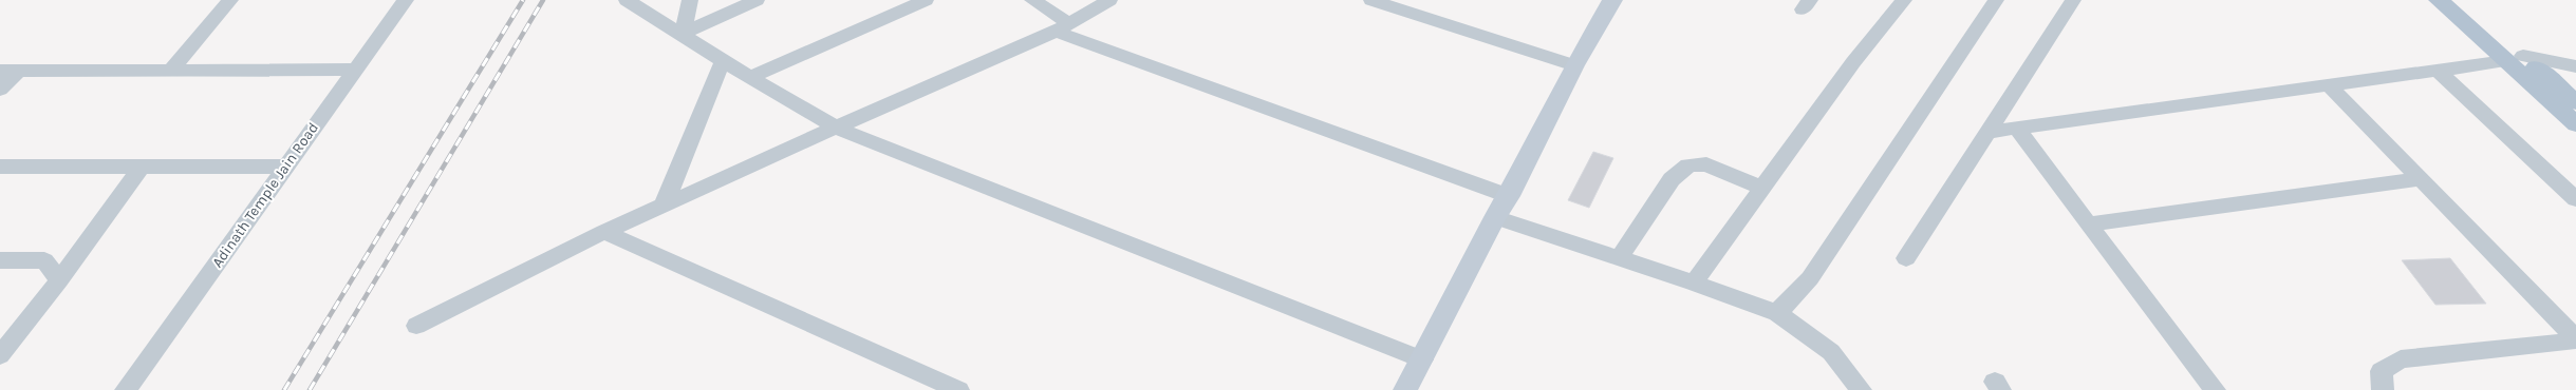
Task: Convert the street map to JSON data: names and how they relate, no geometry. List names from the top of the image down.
{
  "streets": {
    "street": ["Adinath Temple Jain Road"]
  }
}
